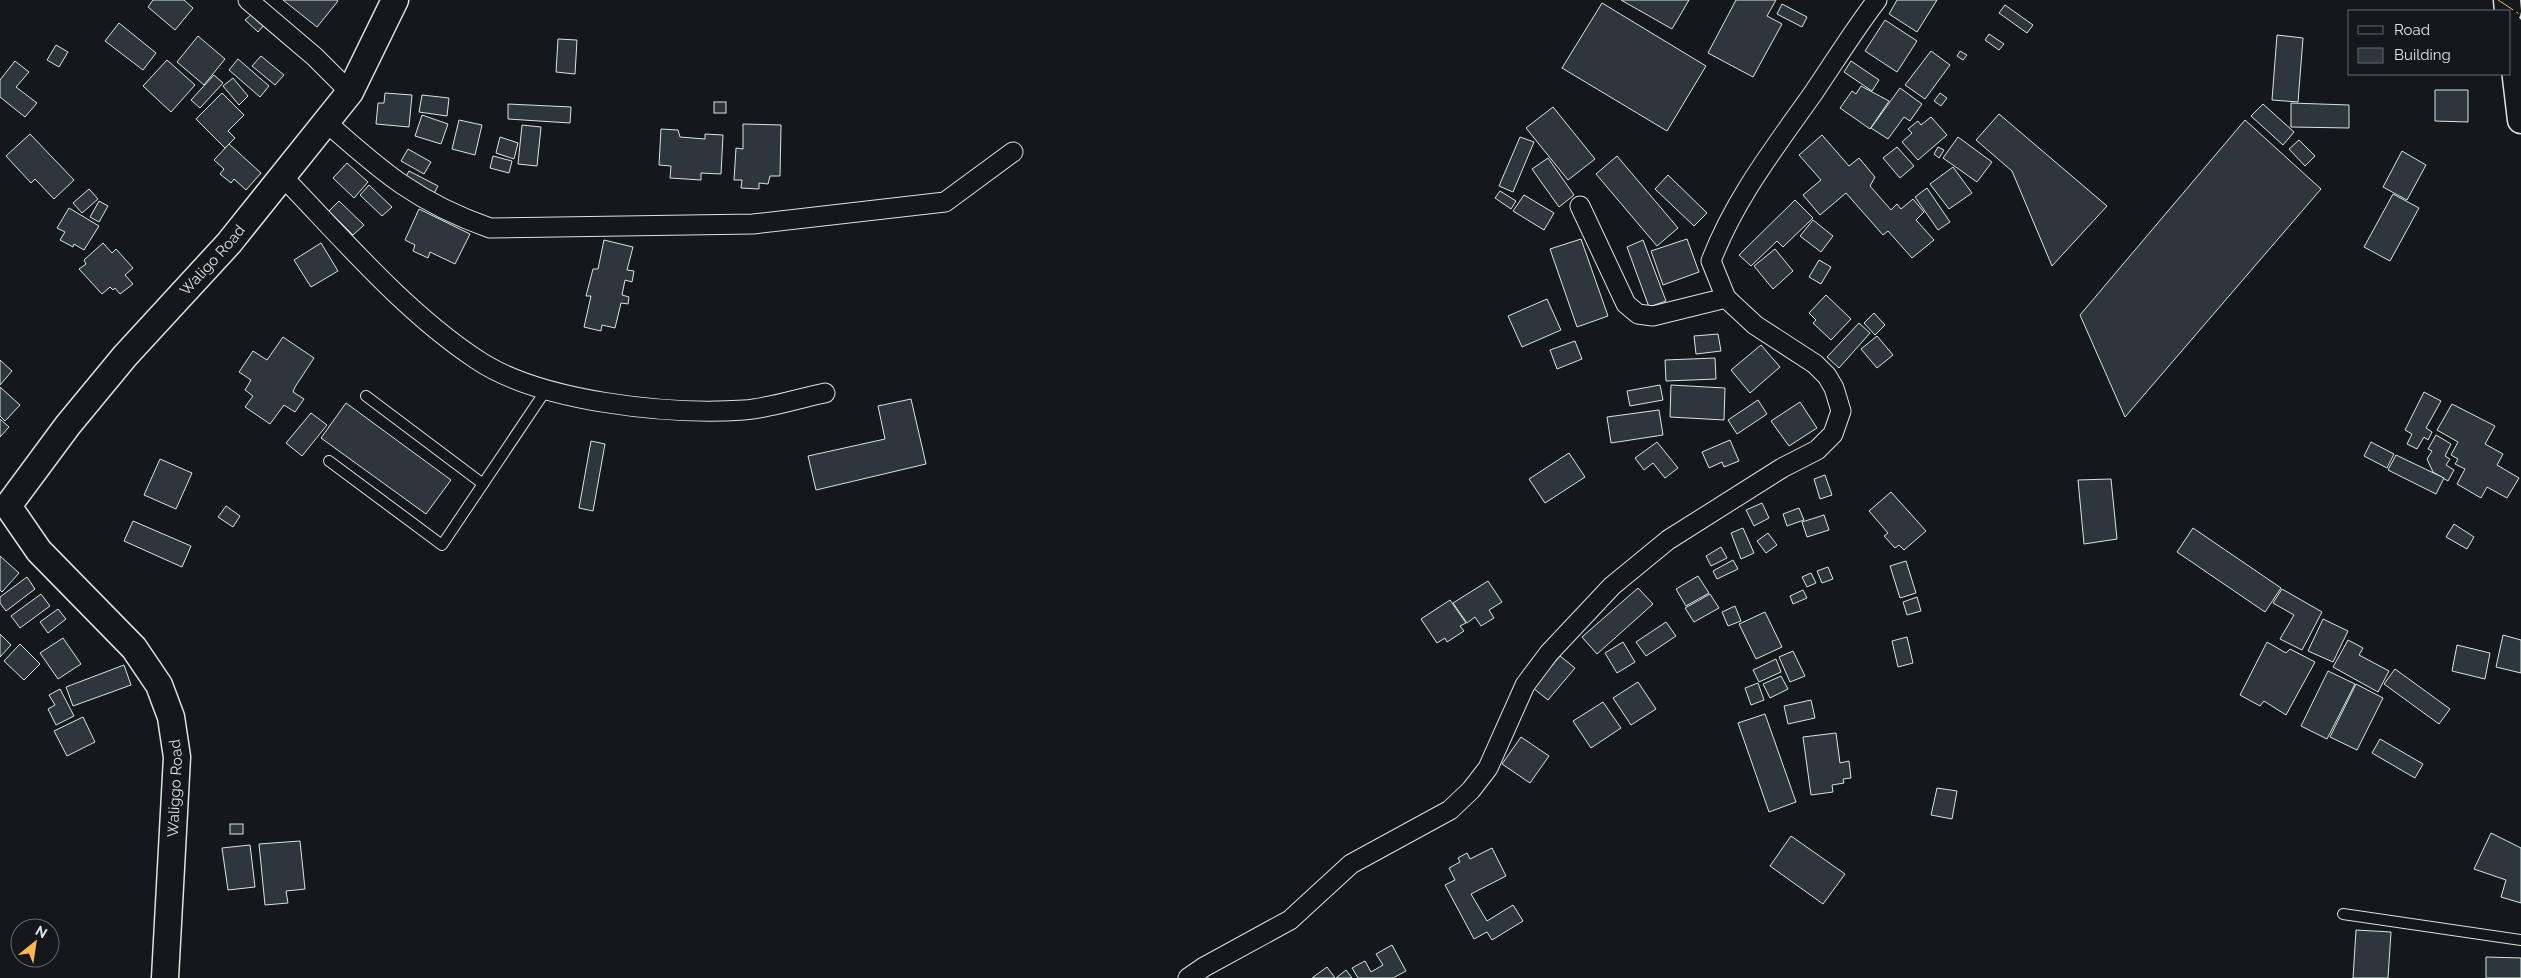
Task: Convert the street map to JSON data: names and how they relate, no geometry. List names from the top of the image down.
{
  "streets": {
    "street": ["Waligo Road", "Waliggo Road"]
  },
  "crossings": [
    ["Waligo Road", "Waliggo Road"]
  ],
  "legend": ["Road", "Building"],
  "north": "top right"
}
